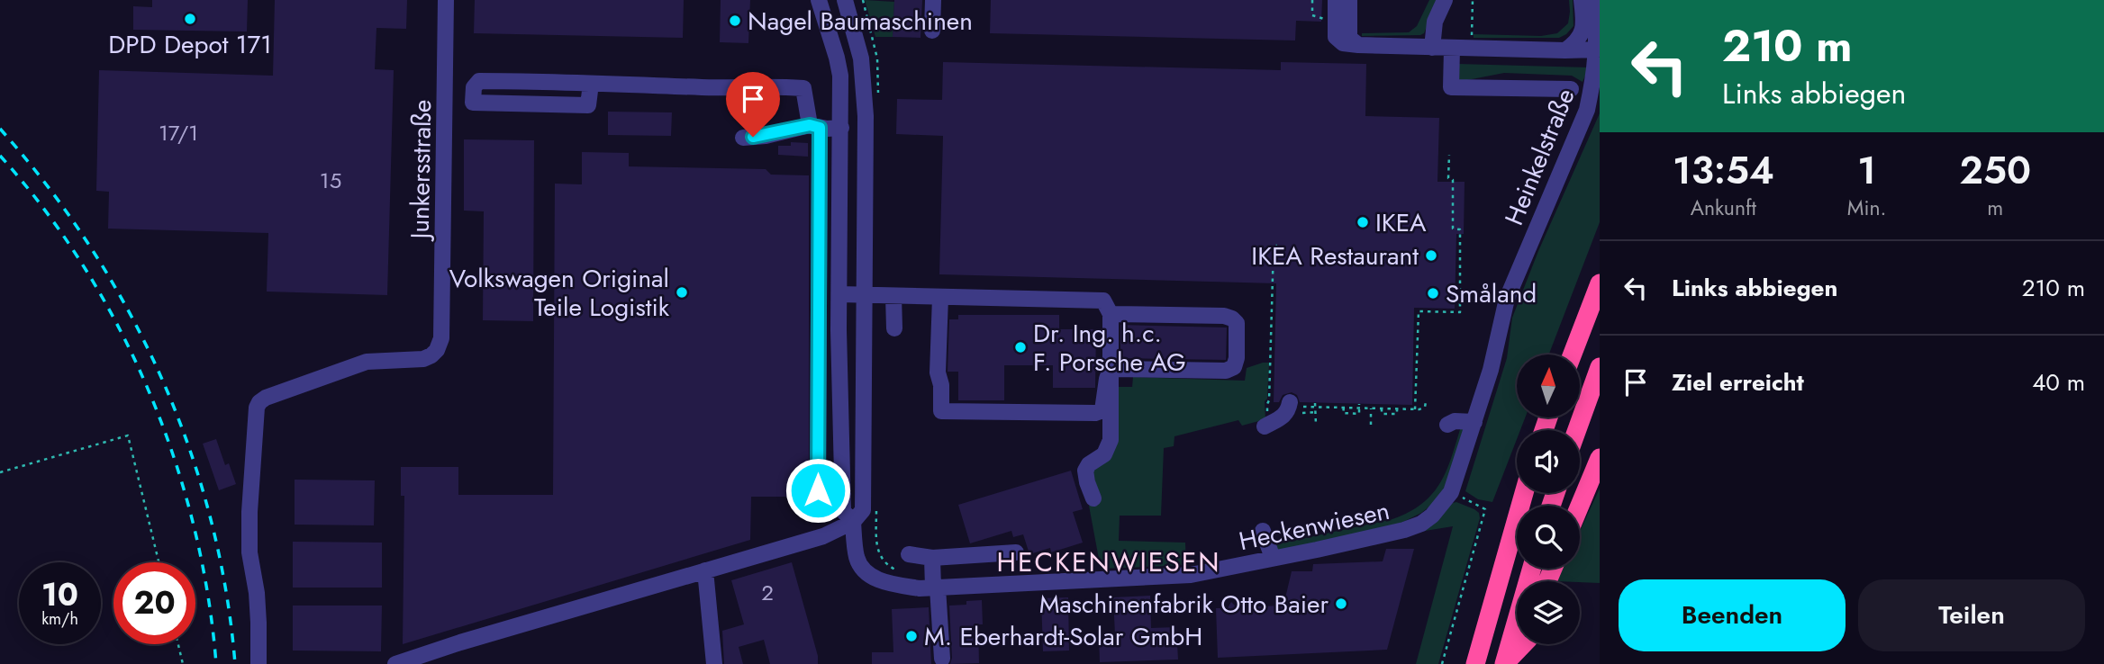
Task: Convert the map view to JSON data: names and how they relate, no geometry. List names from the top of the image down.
{
  "streets": {
    "street": ["Heinkelstraße", "Junkersstraße", "Heckenwiesen"]
  },
  "crossings": [
    ["Heinkelstraße", "Heckenwiesen"]
  ],
  "districts": ["HECKENWIESEN"],
  "places": [
    "DPD Depot 171",
    "Nagel Baumaschinen",
    "IKEA",
    "IKEA Restaurant",
    "Volkswagen Original Teile Logistik",
    "Småland",
    "Dr. Ing. h.c. F. Porsche AG",
    "Maschinenfabrik Otto Baier",
    "M. Eberhardt-Solar GmbH"
  ],
  "house_numbers": ["17/1", "15", "2"],
  "north": "top",
  "page": {
    "turn": ["210 m", "Links abbiegen"],
    "eta": [
      "13:54",
      "Ankunft",
      "1",
      "Min.",
      "250",
      "m"
    ],
    "list": [
      {
        "name": "Links abbiegen",
        "value": "210 m"
      },
      {
        "name": "Ziel erreicht",
        "value": "40 m"
      }
    ],
    "speed": "10 km/h",
    "limit": "20",
    "buttons": ["Beenden", "Teilen"]
  }
}
